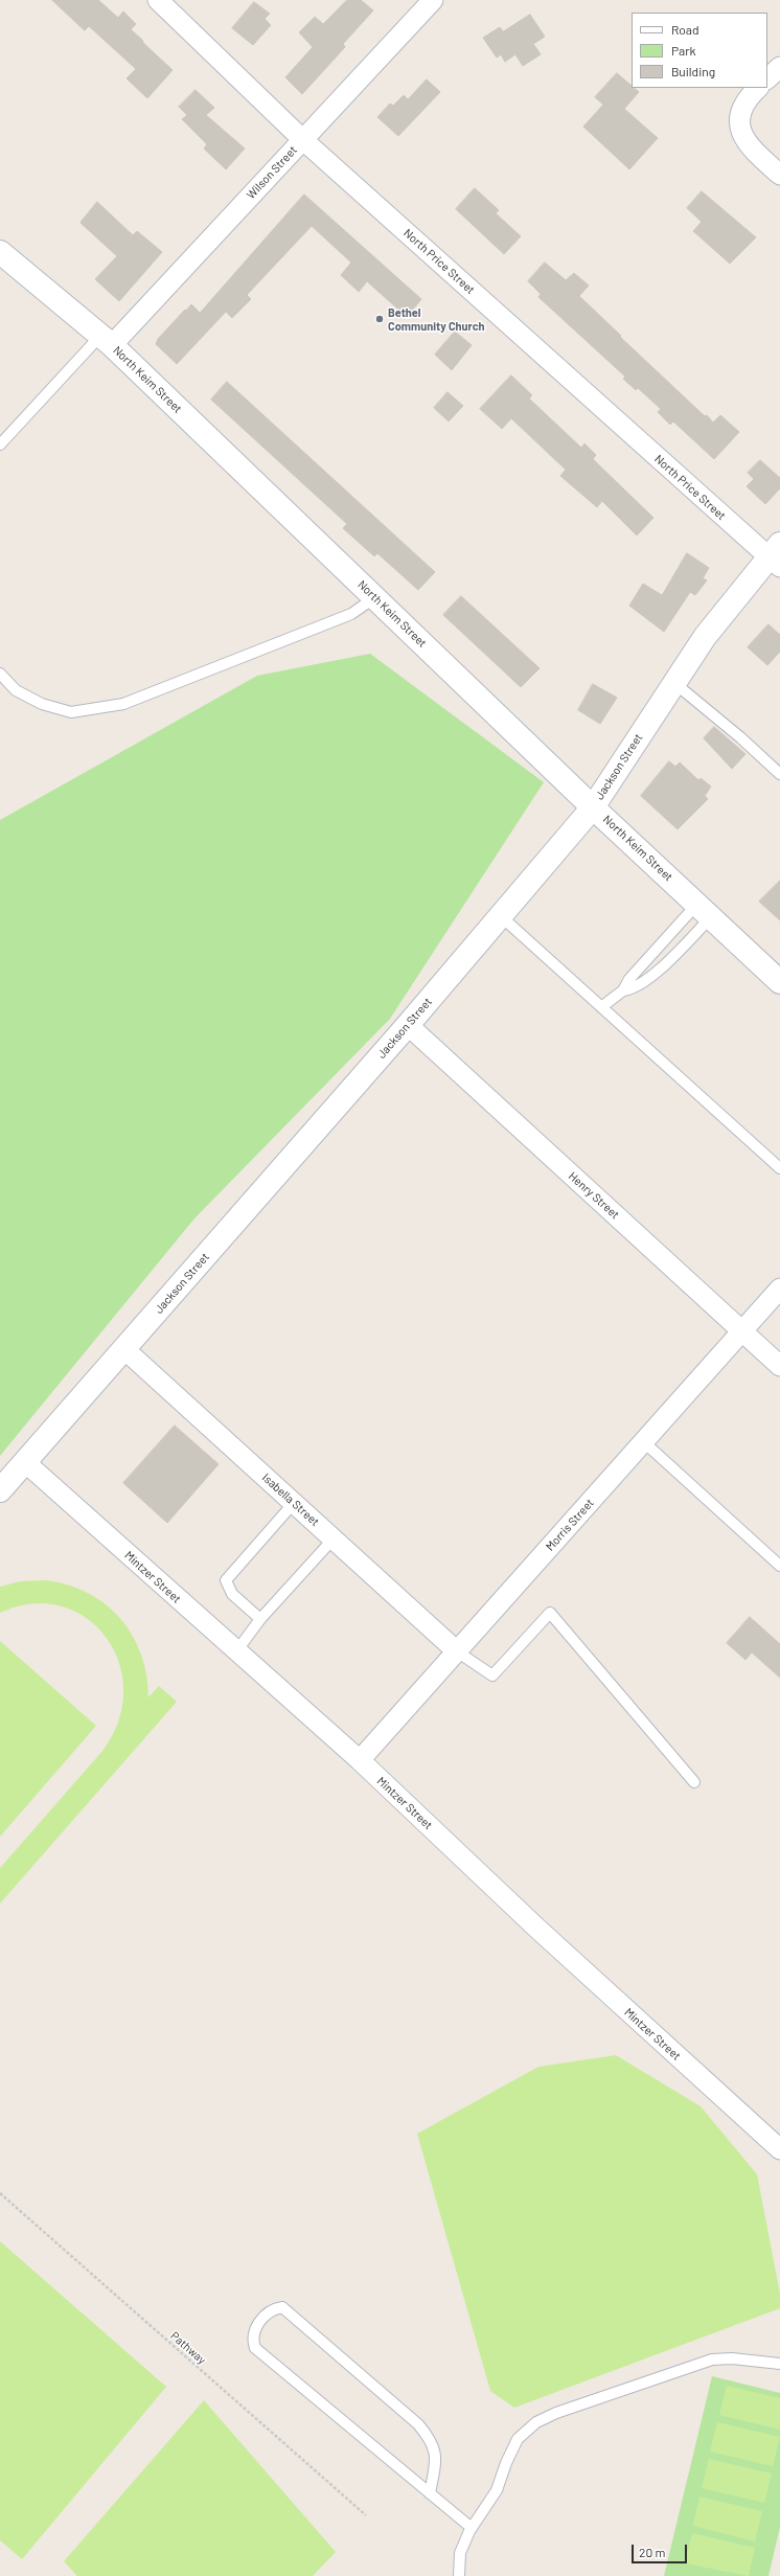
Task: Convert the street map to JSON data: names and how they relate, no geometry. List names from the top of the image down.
{
  "streets": {
    "street": [
      "Wilson Street",
      "North Price Street",
      "North Keim Street",
      "Jackson Street",
      "Henry Street",
      "Isabella Street",
      "Morris Street",
      "Mintzer Street"
    ],
    "path": ["Pathway"]
  },
  "crossings": [
    ["Wilson Street", "North Price Street"],
    ["Wilson Street", "North Keim Street"],
    ["North Price Street", "Jackson Street"],
    ["North Keim Street", "Jackson Street"],
    ["Jackson Street", "Henry Street"],
    ["Jackson Street", "Isabella Street"],
    ["Jackson Street", "Mintzer Street"],
    ["Henry Street", "Morris Street"],
    ["Isabella Street", "Morris Street"],
    ["Morris Street", "Mintzer Street"]
  ],
  "places": ["Bethel Community Church"],
  "legend": ["Road", "Park", "Building"],
  "scale_bar": "20 m"
}
